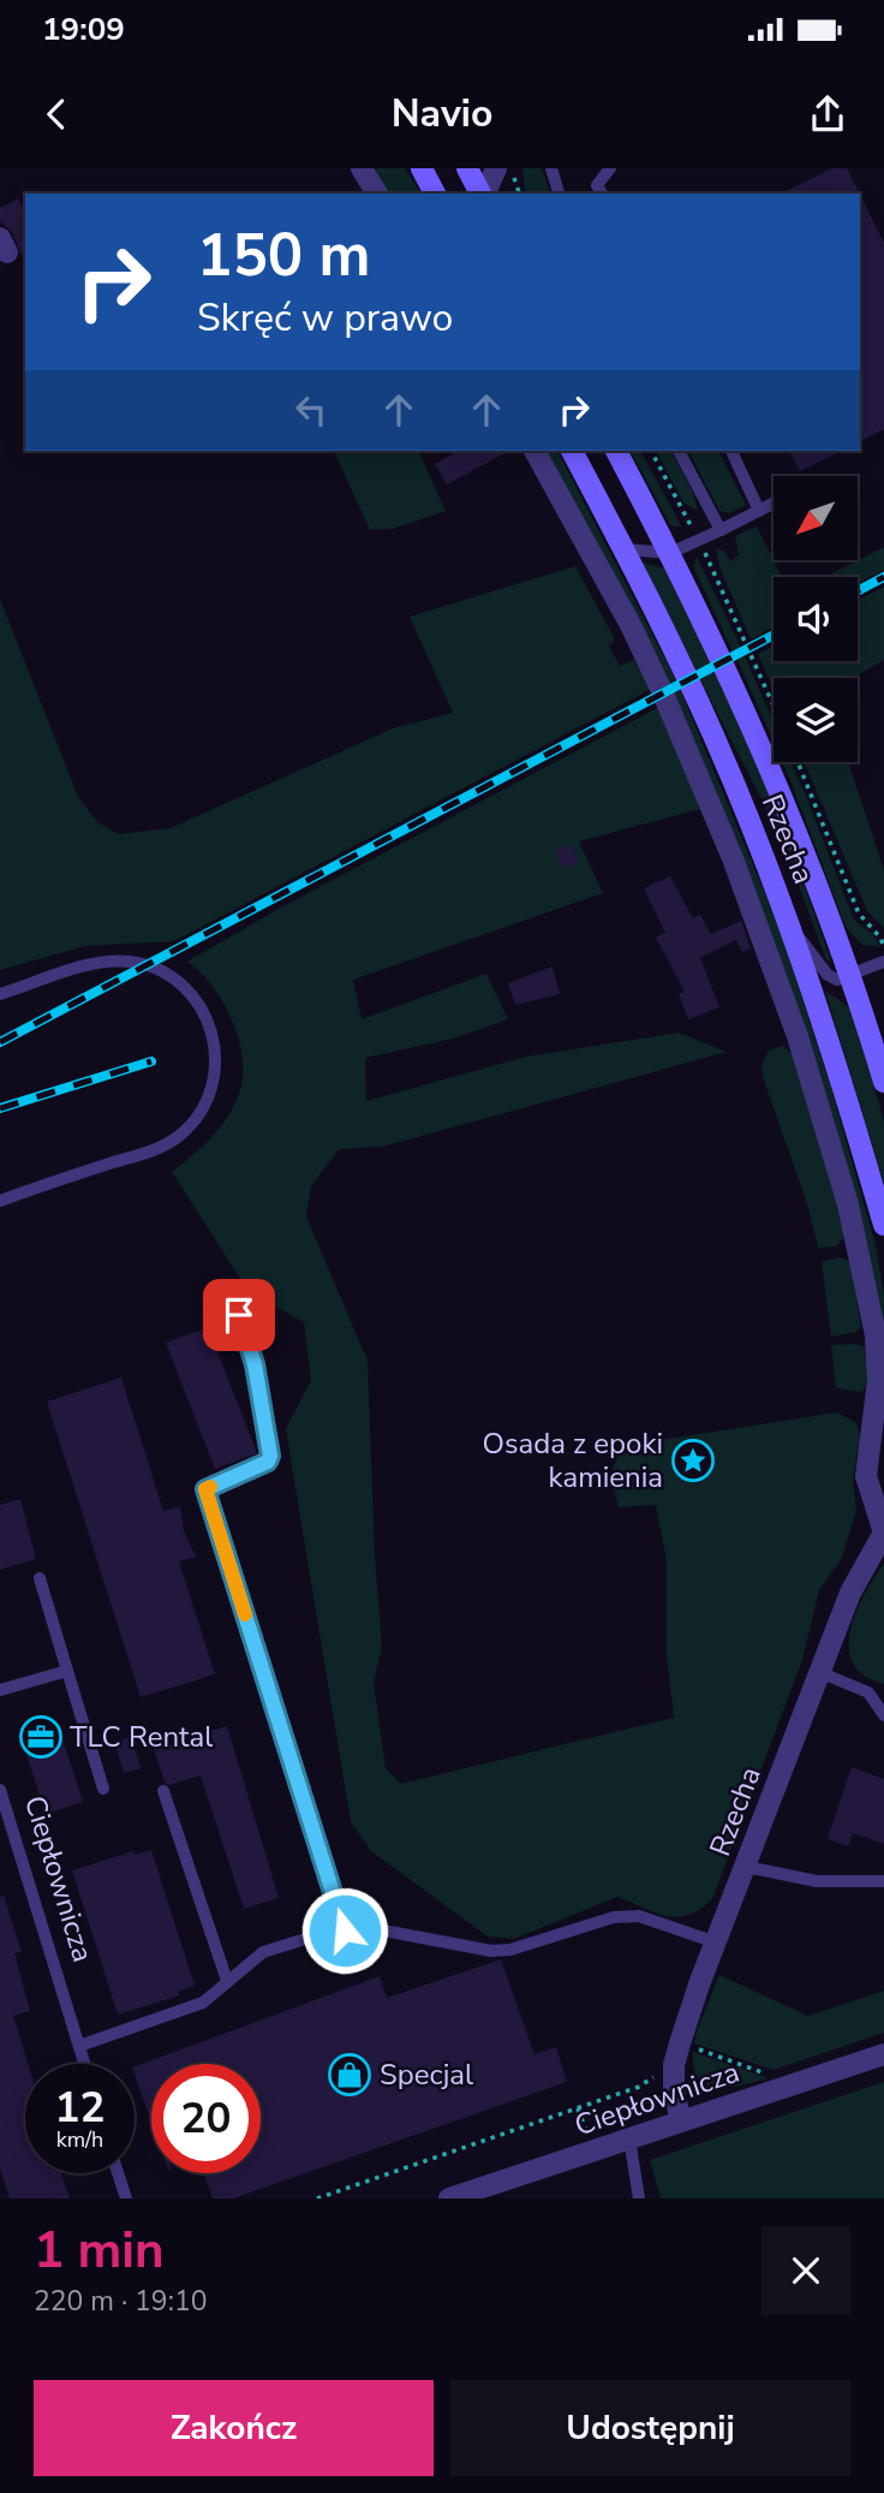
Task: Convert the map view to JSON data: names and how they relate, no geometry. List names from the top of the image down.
{
  "streets": {
    "main road": ["Rzecha"],
    "street": ["Ciepłownicza"]
  },
  "crossings": [
    ["Rzecha", "Ciepłownicza"]
  ],
  "places": {
    "place": ["Osada z epoki kamienia"],
    "office": ["TLC Rental"],
    "shop": ["Specjal"]
  },
  "north": "bottom left",
  "page": {
    "status": "19:09",
    "header": "Navio",
    "turn": ["150 m", "Skręć w prawo"],
    "speed": "12 km/h",
    "limit": "20",
    "heading": ["1 min", "220 m · 19:10"],
    "buttons": ["Zakończ", "Udostępnij"]
  }
}
